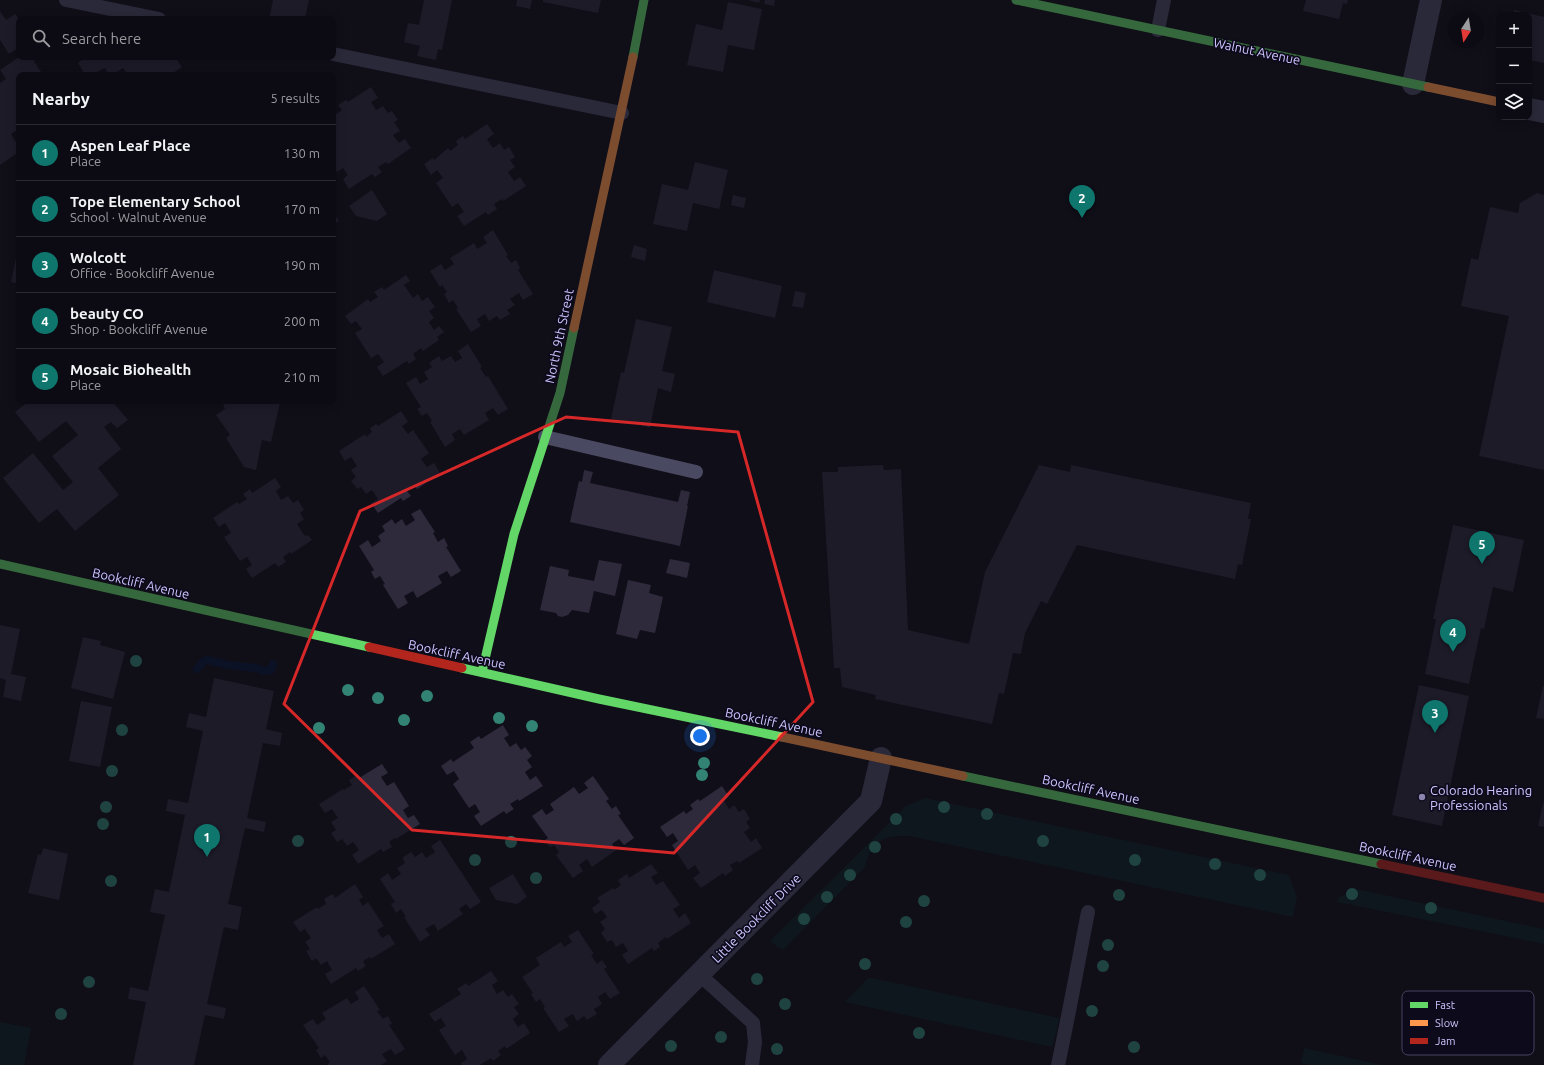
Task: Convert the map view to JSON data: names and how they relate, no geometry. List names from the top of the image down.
{
  "streets": {
    "street": [
      "Walnut Avenue",
      "North 9th Street",
      "Bookcliff Avenue",
      "Little Bookcliff Drive"
    ]
  },
  "crossings": [
    ["North 9th Street", "Bookcliff Avenue"],
    ["Bookcliff Avenue", "Little Bookcliff Drive"]
  ],
  "places": ["Colorado Hearing Professionals"],
  "legend": ["Fast", "Slow", "Jam"],
  "north": "bottom",
  "page": {
    "map_buttons": ["+", "−"],
    "search": "Search here",
    "heading": ["Nearby", "5 results"],
    "list": [
      {
        "mark": "1",
        "name": "Aspen Leaf Place",
        "note": "Place",
        "value": "130 m"
      },
      {
        "mark": "2",
        "name": "Tope Elementary School",
        "note": "School · Walnut Avenue",
        "value": "170 m"
      },
      {
        "mark": "3",
        "name": "Wolcott",
        "note": "Office · Bookcliff Avenue",
        "value": "190 m"
      },
      {
        "mark": "4",
        "name": "beauty CO",
        "note": "Shop · Bookcliff Avenue",
        "value": "200 m"
      },
      {
        "mark": "5",
        "name": "Mosaic Biohealth",
        "note": "Place",
        "value": "210 m"
      }
    ],
    "pins": [
      "2",
      "5",
      "4",
      "3",
      "1"
    ]
  }
}
